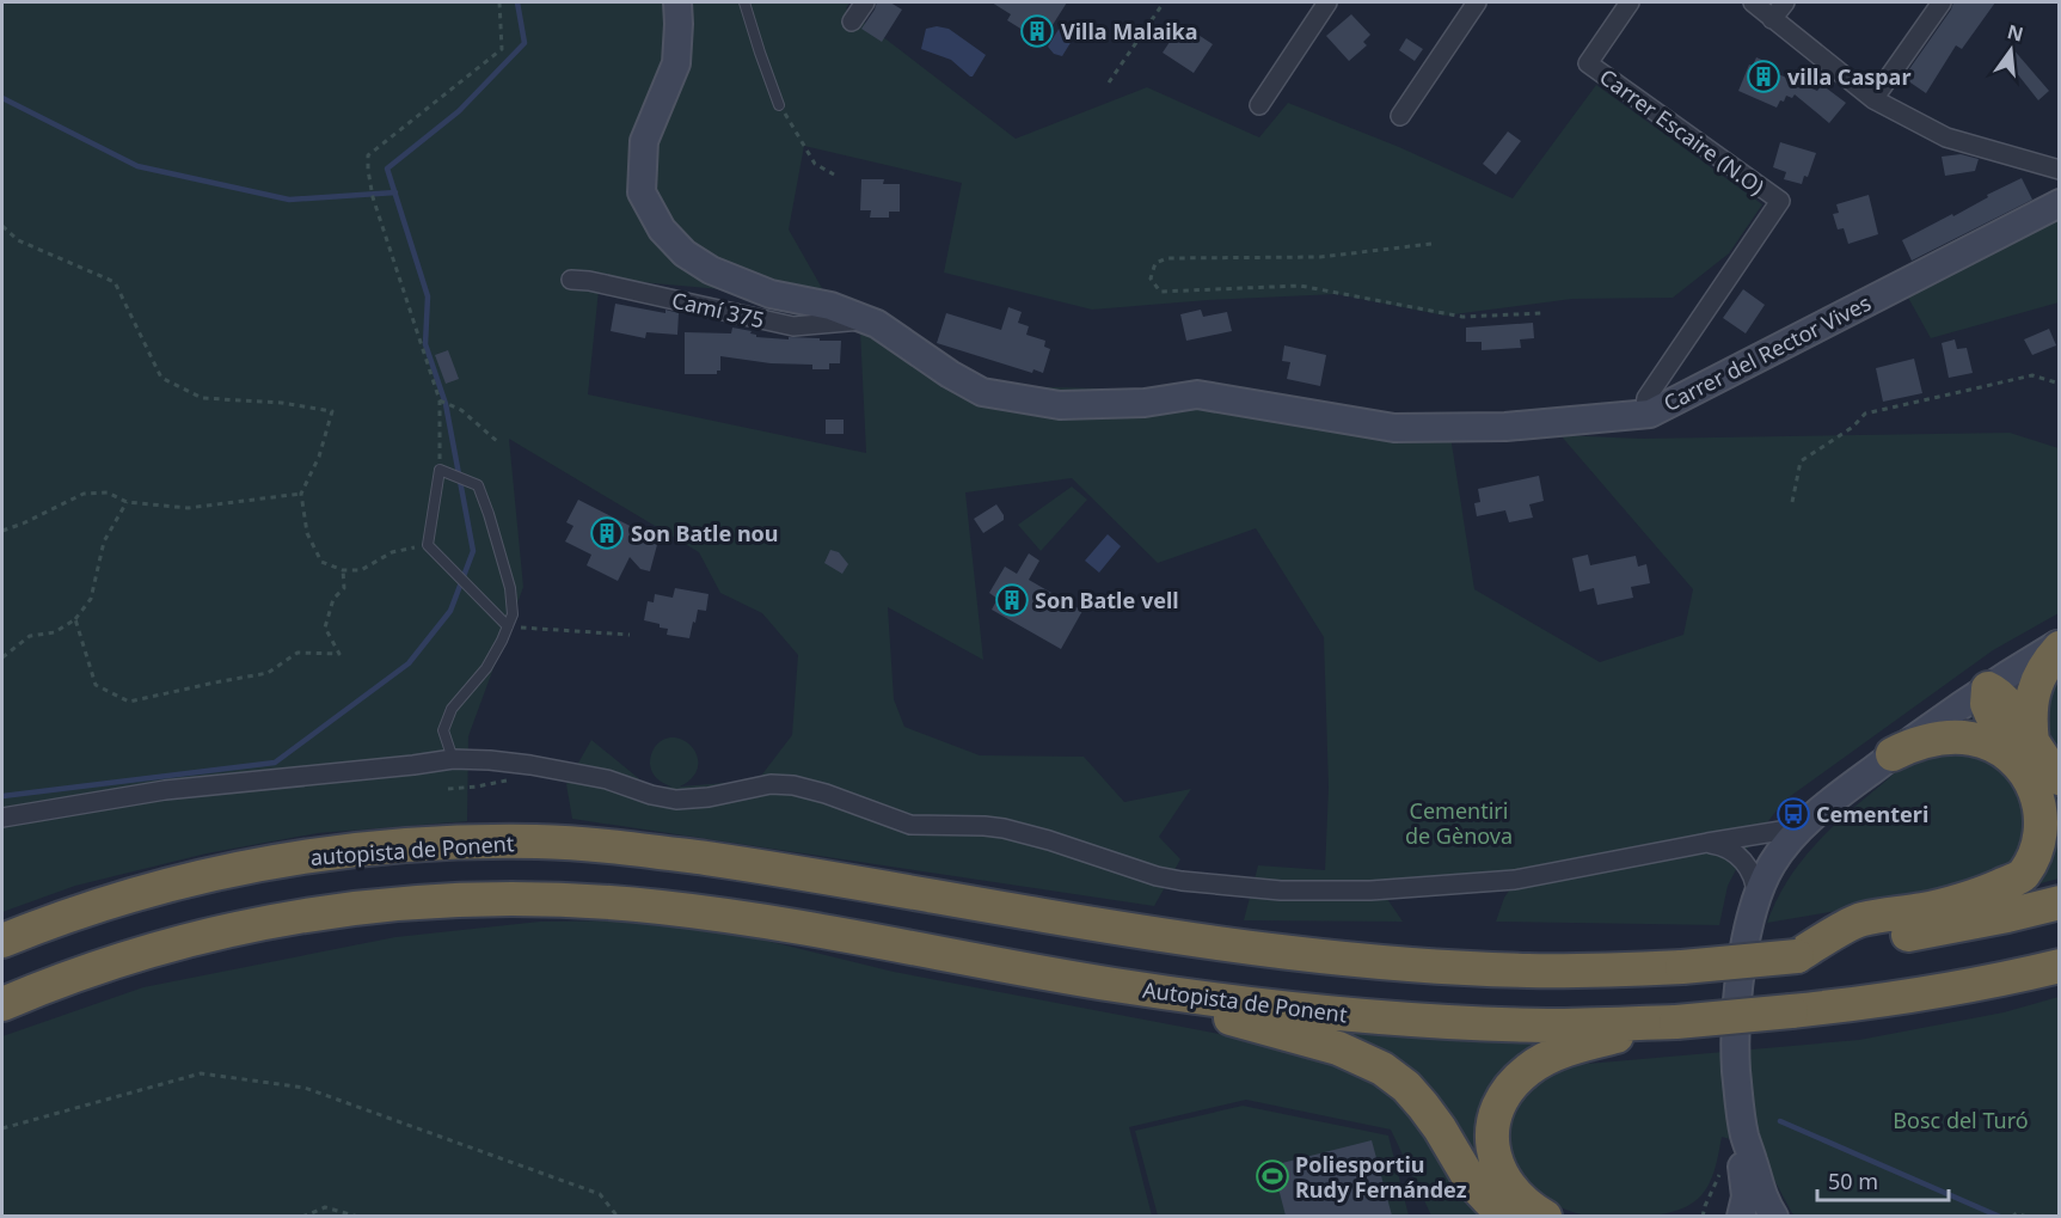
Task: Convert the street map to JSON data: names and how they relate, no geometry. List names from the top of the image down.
{
  "streets": {
    "highway": ["autopista de Ponent", "Autopista de Ponent"],
    "street": ["Carrer Escaire (N.O)", "Camí 375", "Carrer del Rector Vives"]
  },
  "crossings": [
    ["Carrer Escaire (N.O)", "Carrer del Rector Vives"],
    ["Camí 375", "Carrer del Rector Vives"]
  ],
  "parks": ["Cementiri de Gènova", "Bosc del Turó"],
  "places": {
    "building": [
      "Villa Malaika",
      "villa Caspar",
      "Son Batle nou",
      "Son Batle vell"
    ],
    "bus stop": ["Cementeri"],
    "sports": ["Poliesportiu Rudy Fernández"]
  },
  "scale_bar": "50 m",
  "north": "top"
}
